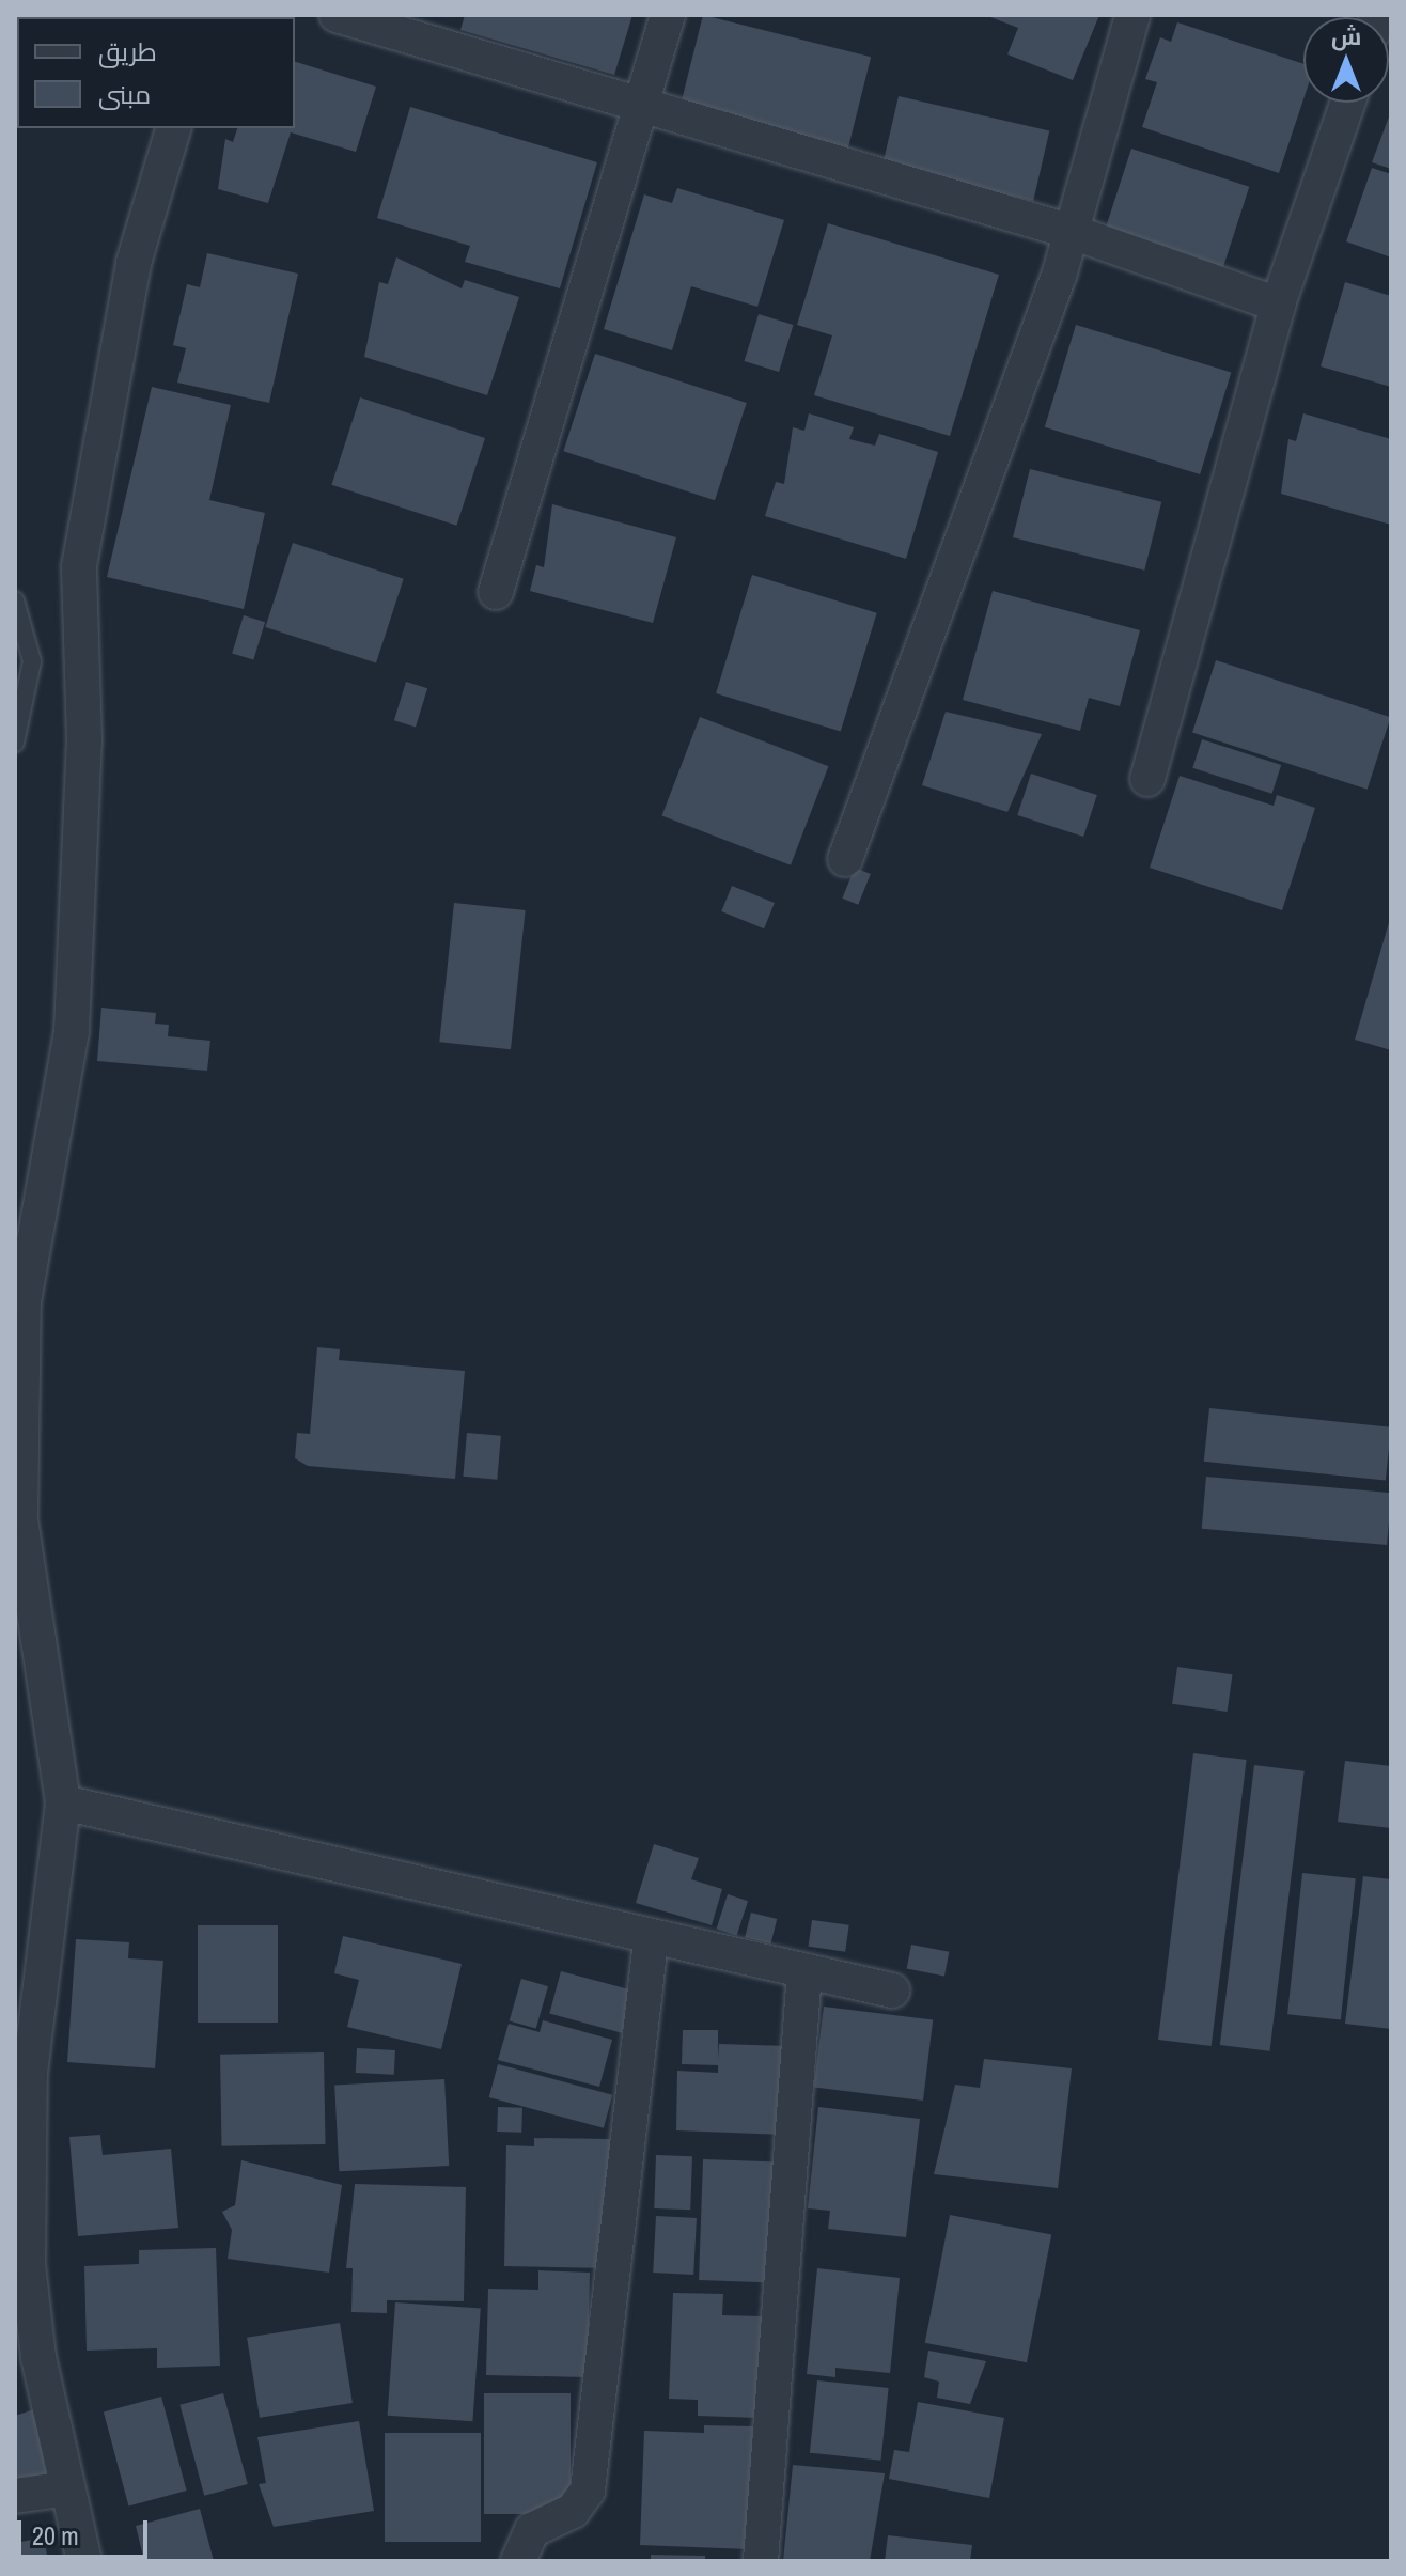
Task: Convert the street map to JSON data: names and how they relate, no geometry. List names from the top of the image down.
{
  "legend": ["طريق", "مبنى"],
  "scale_bar": "20 m",
  "north": "top"
}
